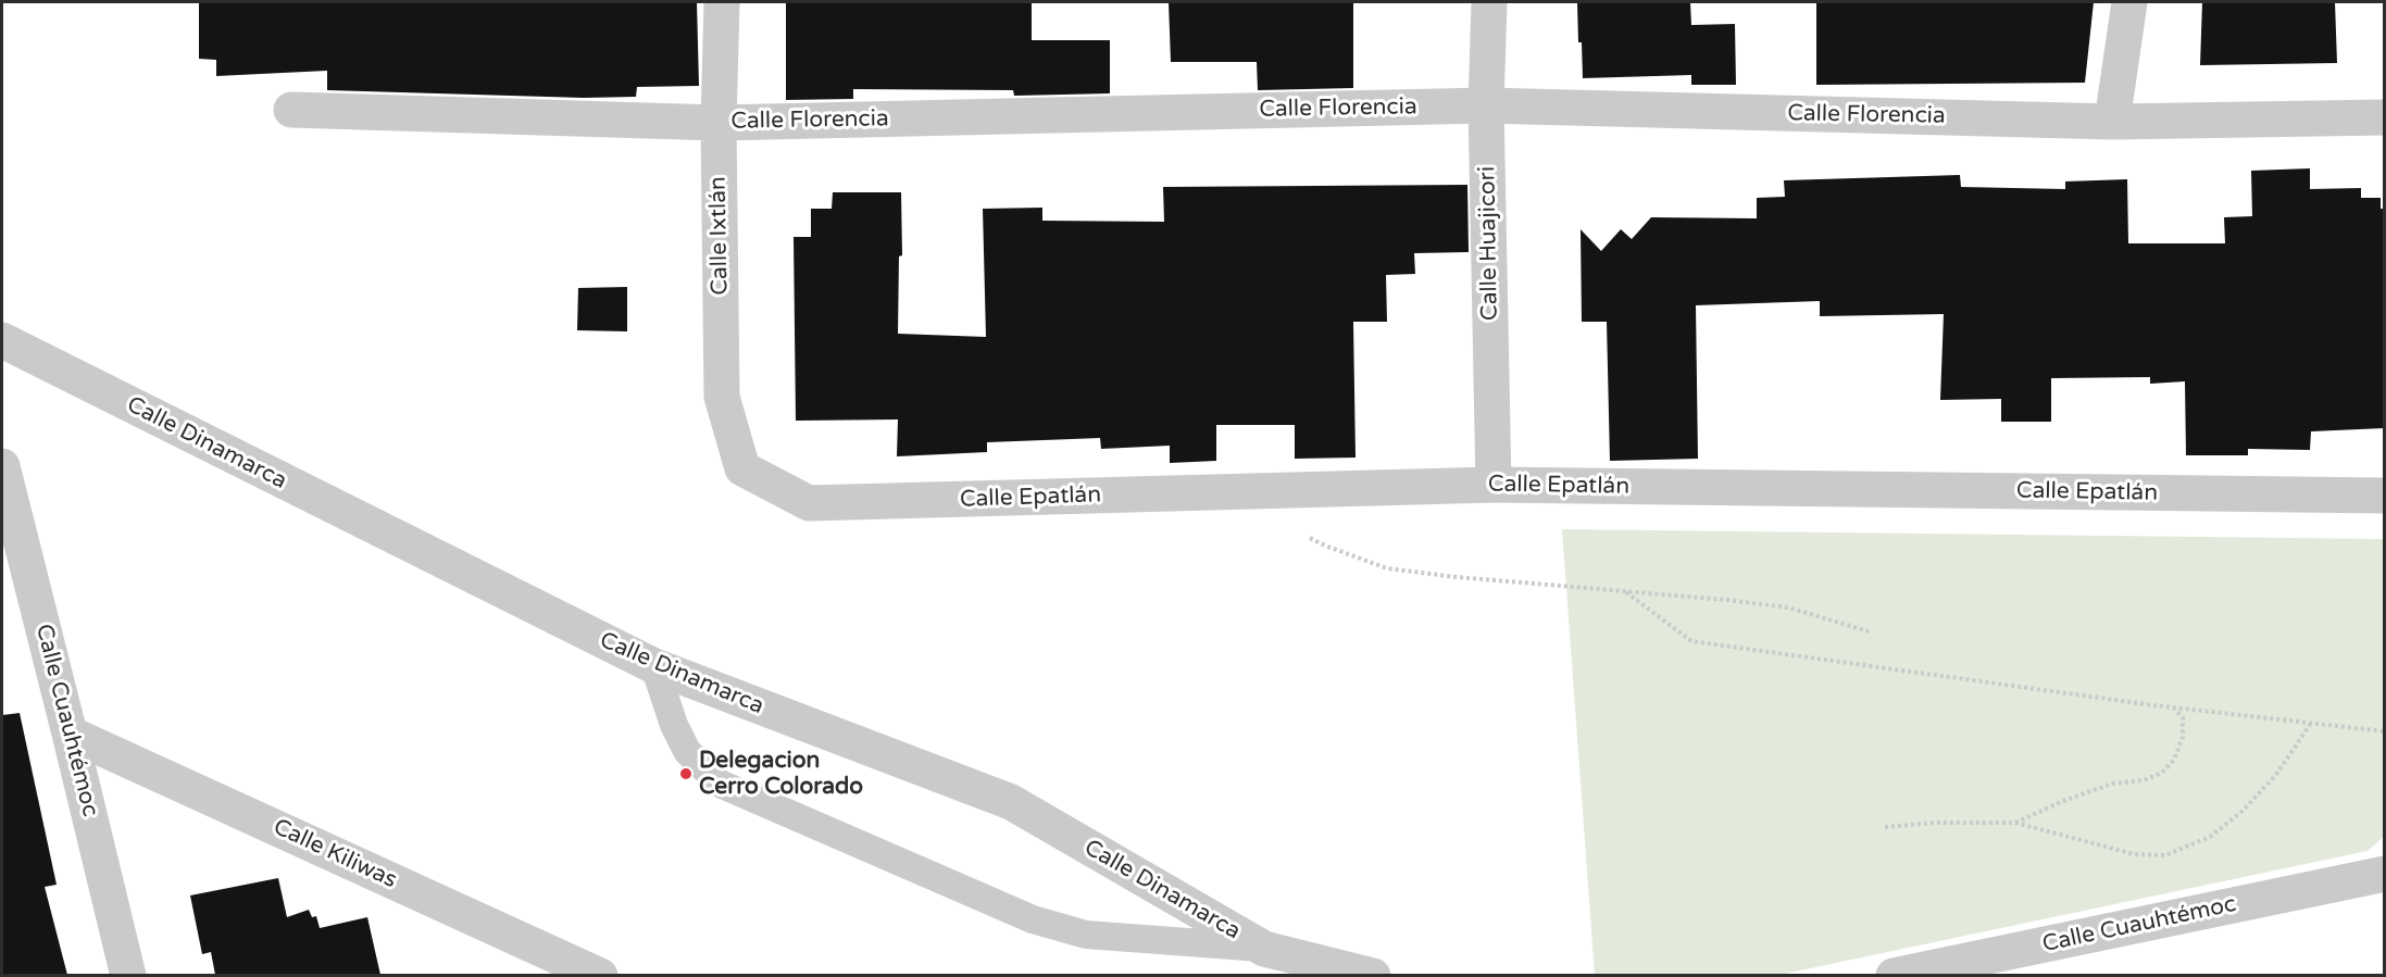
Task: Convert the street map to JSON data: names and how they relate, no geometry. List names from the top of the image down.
{
  "streets": {
    "street": [
      "Calle Florencia",
      "Calle Ixtlán",
      "Calle Huajicori",
      "Calle Dinamarca",
      "Calle Epatlán",
      "Calle Cuauhtémoc",
      "Calle Kiliwas"
    ]
  },
  "crossings": [
    ["Calle Florencia", "Calle Ixtlán"],
    ["Calle Florencia", "Calle Huajicori"],
    ["Calle Ixtlán", "Calle Epatlán"],
    ["Calle Huajicori", "Calle Epatlán"],
    ["Calle Cuauhtémoc", "Calle Kiliwas"]
  ],
  "places": ["Delegacion Cerro Colorado"]
}
